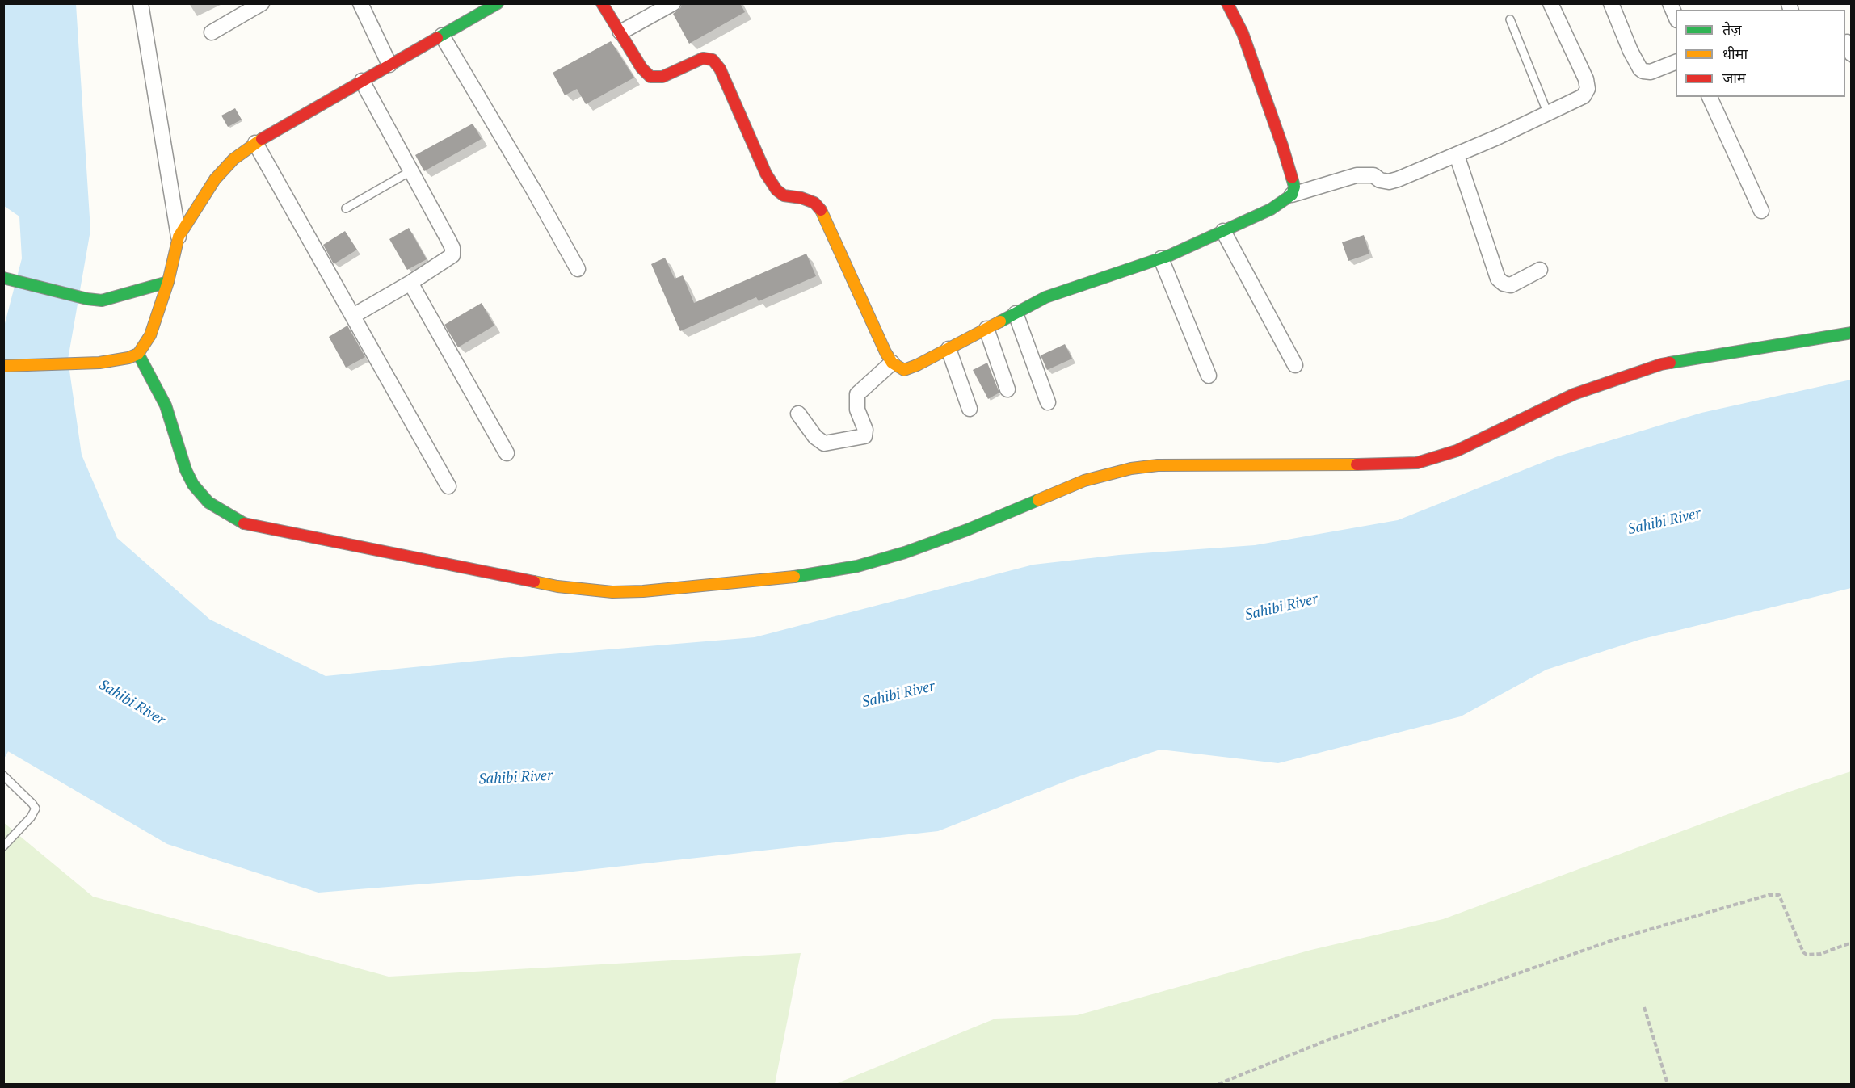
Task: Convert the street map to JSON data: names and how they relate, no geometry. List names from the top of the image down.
{
  "water": ["Sahibi River"],
  "legend": ["तेज़", "धीमा", "जाम"]
}
